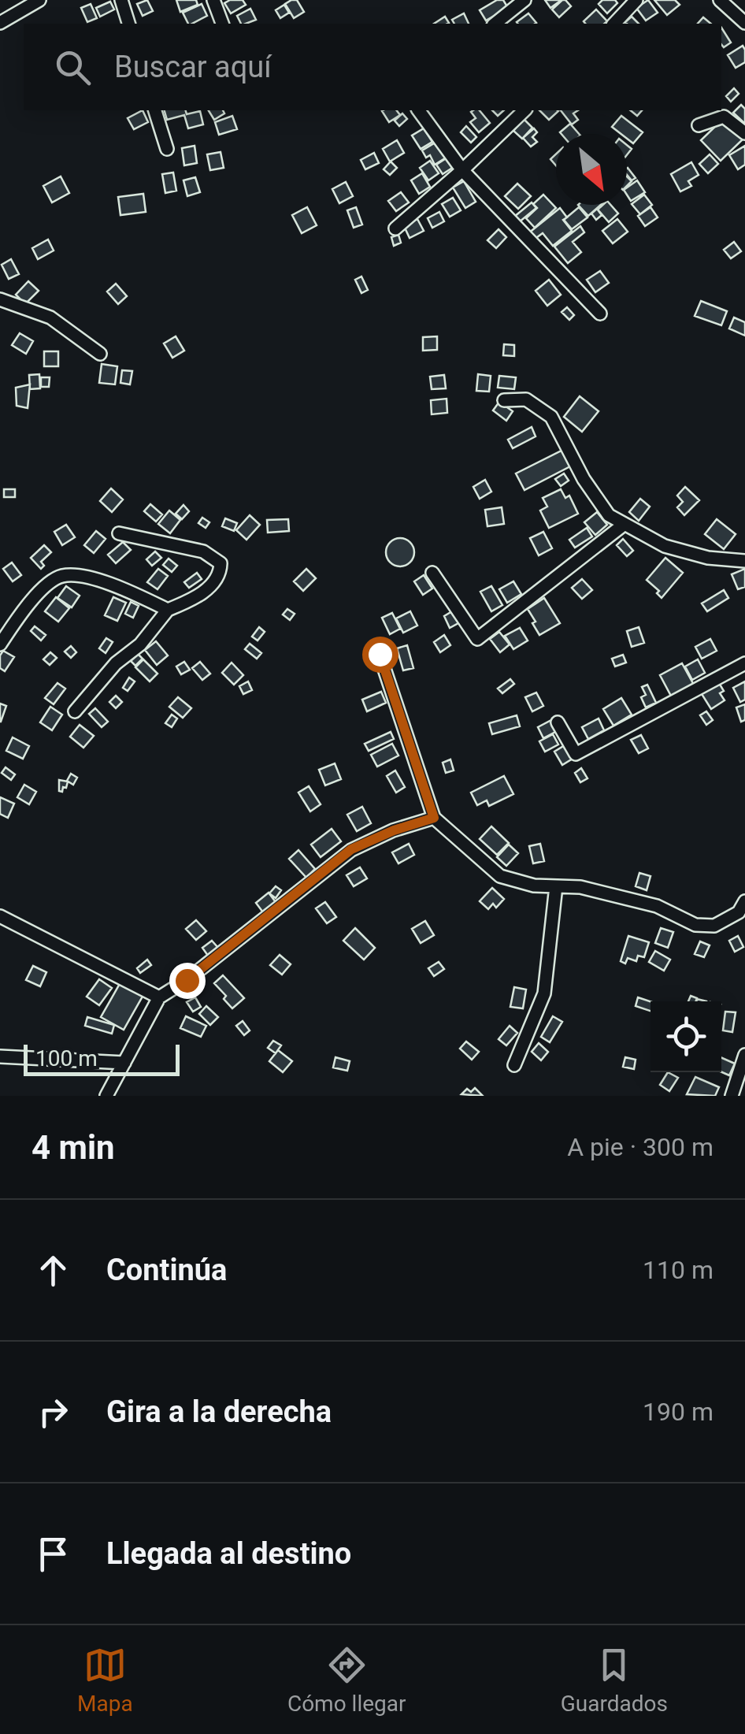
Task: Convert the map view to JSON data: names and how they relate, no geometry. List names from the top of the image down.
{
  "scale_bar": "100 m",
  "north": "bottom right",
  "page": {
    "search": "Buscar aquí",
    "scale": "100 m",
    "heading": ["4 min", "A pie · 300 m"],
    "list": [
      ["Continúa", "110 m"],
      ["Gira a la derecha", "190 m"],
      "Llegada al destino"
    ],
    "nav": ["Mapa", "Cómo llegar", "Guardados"]
  }
}
